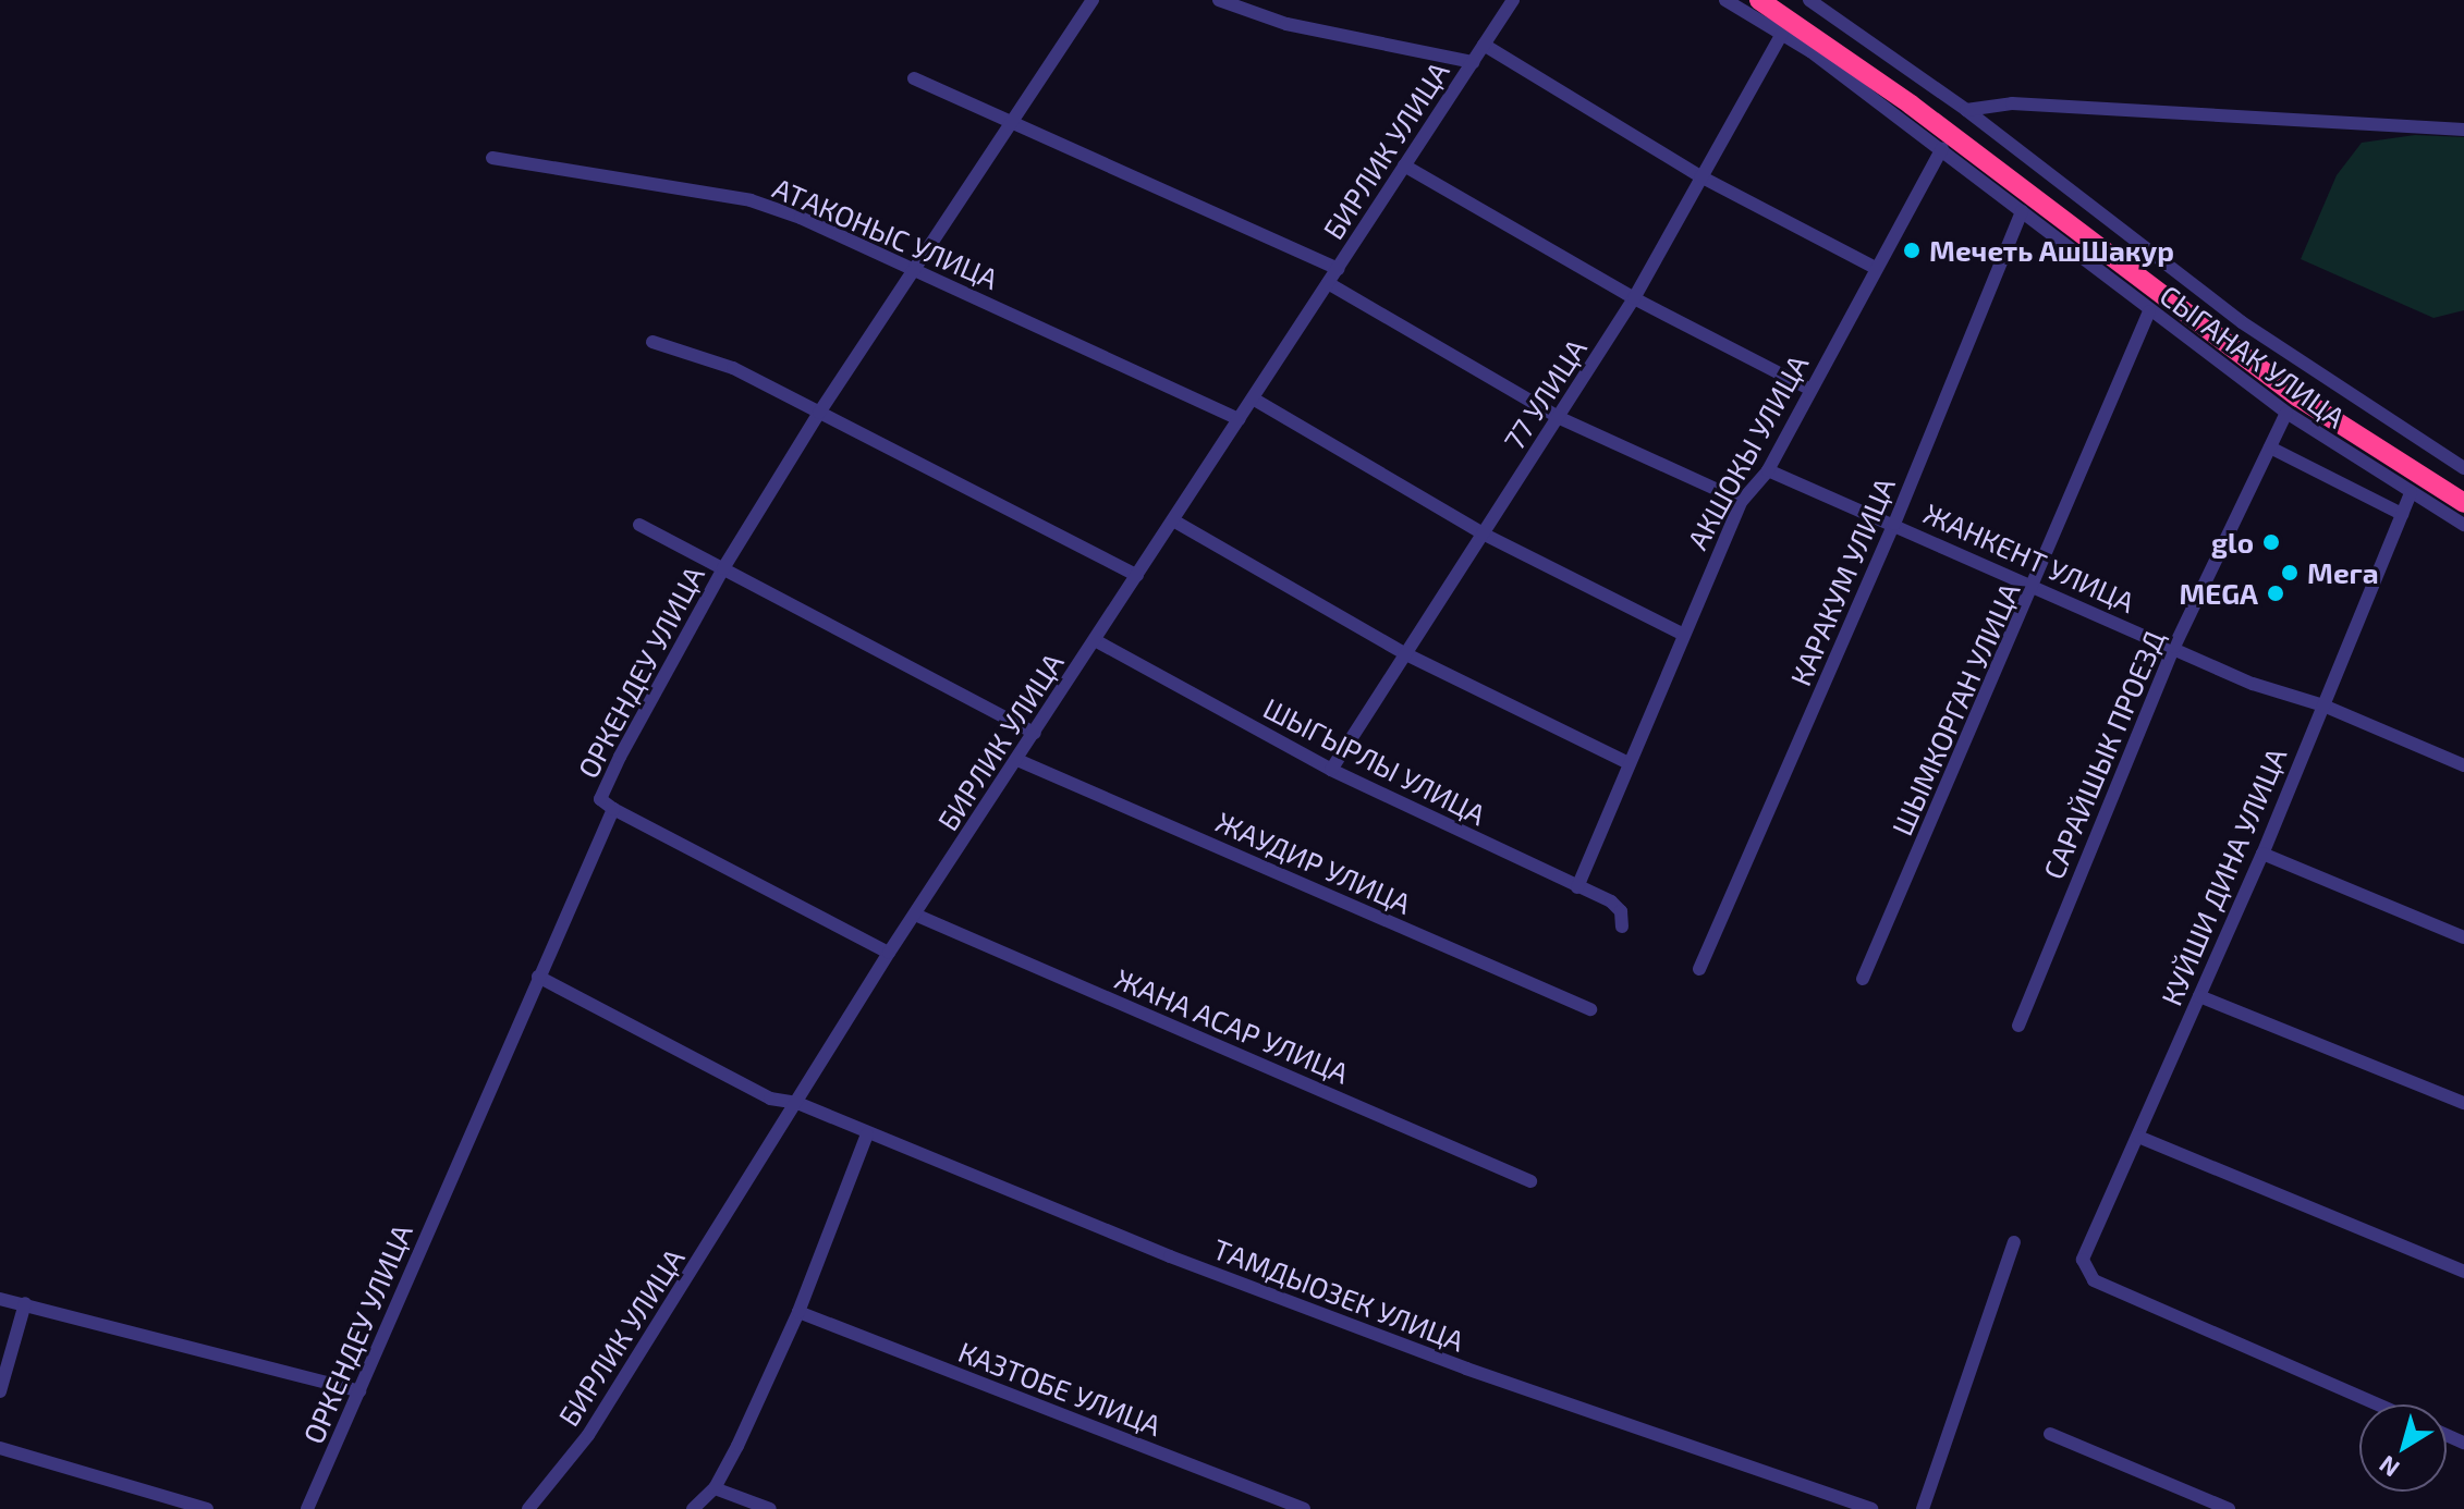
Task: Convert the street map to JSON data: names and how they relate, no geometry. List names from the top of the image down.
{
  "streets": {
    "street": [
      "БИРЛИК УЛИЦА",
      "АТАКОНЫС УЛИЦА",
      "СЫГАНАК УЛИЦА",
      "77 УЛИЦА",
      "АКШОКЫ УЛИЦА",
      "ЖАНКЕНТ УЛИЦА",
      "КАРАКУМ УЛИЦА",
      "ОРКЕНДЕУ УЛИЦА",
      "ШЫМКОРГАН УЛИЦА",
      "САРАЙШЫК ПРОЕЗД",
      "ШЫГЫРЛЫ УЛИЦА",
      "ЖАУДИР УЛИЦА",
      "КУЙШИ ДИНА УЛИЦА",
      "ЖАНА АСАР УЛИЦА",
      "ТАМДЫОЗЕК УЛИЦА",
      "КАЗТОБЕ УЛИЦА"
    ]
  },
  "crossings": [
    ["БИРЛИК УЛИЦА", "АТАКОНЫС УЛИЦА"],
    ["БИРЛИК УЛИЦА", "ШЫГЫРЛЫ УЛИЦА"],
    ["БИРЛИК УЛИЦА", "ЖАУДИР УЛИЦА"],
    ["БИРЛИК УЛИЦА", "ЖАНА АСАР УЛИЦА"],
    ["БИРЛИК УЛИЦА", "ТАМДЫОЗЕК УЛИЦА"],
    ["АТАКОНЫС УЛИЦА", "ОРКЕНДЕУ УЛИЦА"],
    ["СЫГАНАК УЛИЦА", "77 УЛИЦА"],
    ["СЫГАНАК УЛИЦА", "АКШОКЫ УЛИЦА"],
    ["СЫГАНАК УЛИЦА", "КАРАКУМ УЛИЦА"],
    ["СЫГАНАК УЛИЦА", "ШЫМКОРГАН УЛИЦА"],
    ["СЫГАНАК УЛИЦА", "САРАЙШЫК ПРОЕЗД"],
    ["СЫГАНАК УЛИЦА", "КУЙШИ ДИНА УЛИЦА"],
    ["77 УЛИЦА", "ШЫГЫРЛЫ УЛИЦА"],
    ["АКШОКЫ УЛИЦА", "ЖАНКЕНТ УЛИЦА"],
    ["АКШОКЫ УЛИЦА", "ШЫГЫРЛЫ УЛИЦА"],
    ["ЖАНКЕНТ УЛИЦА", "КАРАКУМ УЛИЦА"],
    ["ЖАНКЕНТ УЛИЦА", "ШЫМКОРГАН УЛИЦА"],
    ["ЖАНКЕНТ УЛИЦА", "САРАЙШЫК ПРОЕЗД"],
    ["ЖАНКЕНТ УЛИЦА", "КУЙШИ ДИНА УЛИЦА"],
    ["ОРКЕНДЕУ УЛИЦА", "ТАМДЫОЗЕК УЛИЦА"]
  ],
  "places": [
    "Мечеть АшШакур",
    "glo",
    "Мега",
    "MEGA"
  ],
  "north": "bottom left"
}
